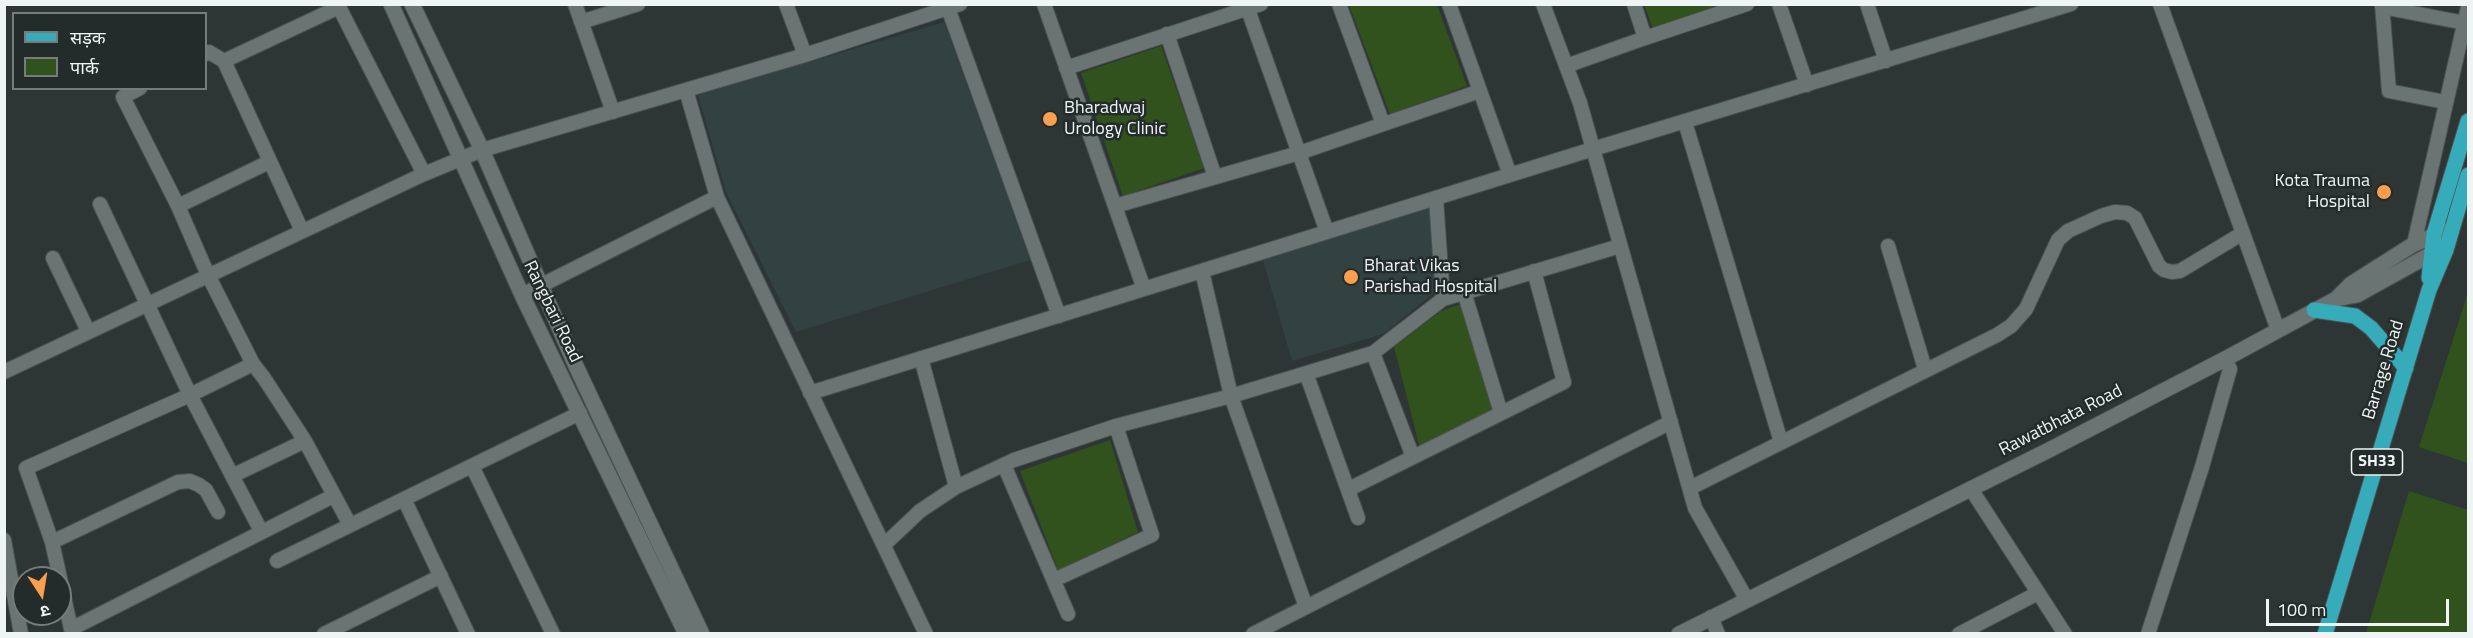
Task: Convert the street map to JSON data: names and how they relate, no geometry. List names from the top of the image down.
{
  "streets": {
    "main road": ["Barrage Road", "SH33"],
    "street": ["Rangbari Road", "Rawatbhata Road"]
  },
  "crossings": [
    ["Barrage Road", "Rawatbhata Road"],
    ["Barrage Road", "SH33"],
    ["Rawatbhata Road", "SH33"]
  ],
  "places": ["Bharadwaj Urology Clinic", "Kota Trauma Hospital", "Bharat Vikas Parishad Hospital"],
  "legend": ["सड़क", "पार्क"],
  "scale_bar": "100 m",
  "north": "bottom"
}
